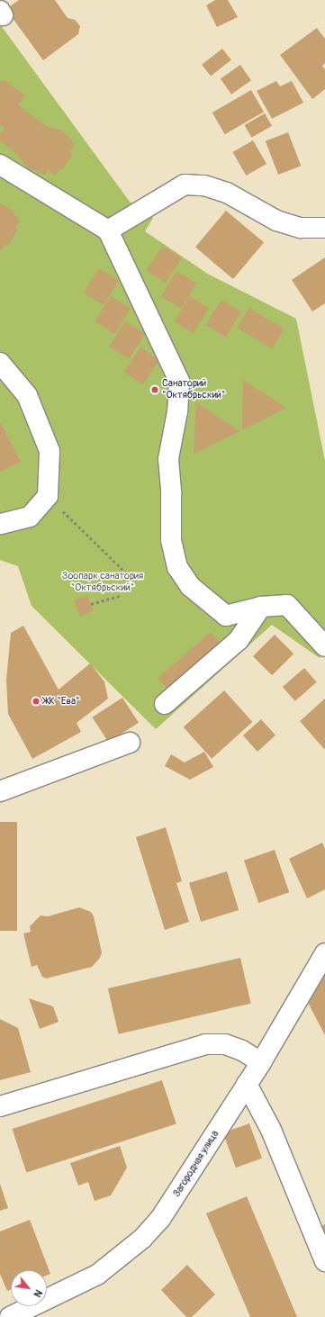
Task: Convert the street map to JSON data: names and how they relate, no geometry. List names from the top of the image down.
{
  "streets": {
    "street": ["Загородная улица"]
  },
  "parks": ["Зоопарк санатория \"Октябрьский\""],
  "places": ["Санаторий \"Октябрьский\"", "ЖК \"Ева\""],
  "north": "bottom right"
}
